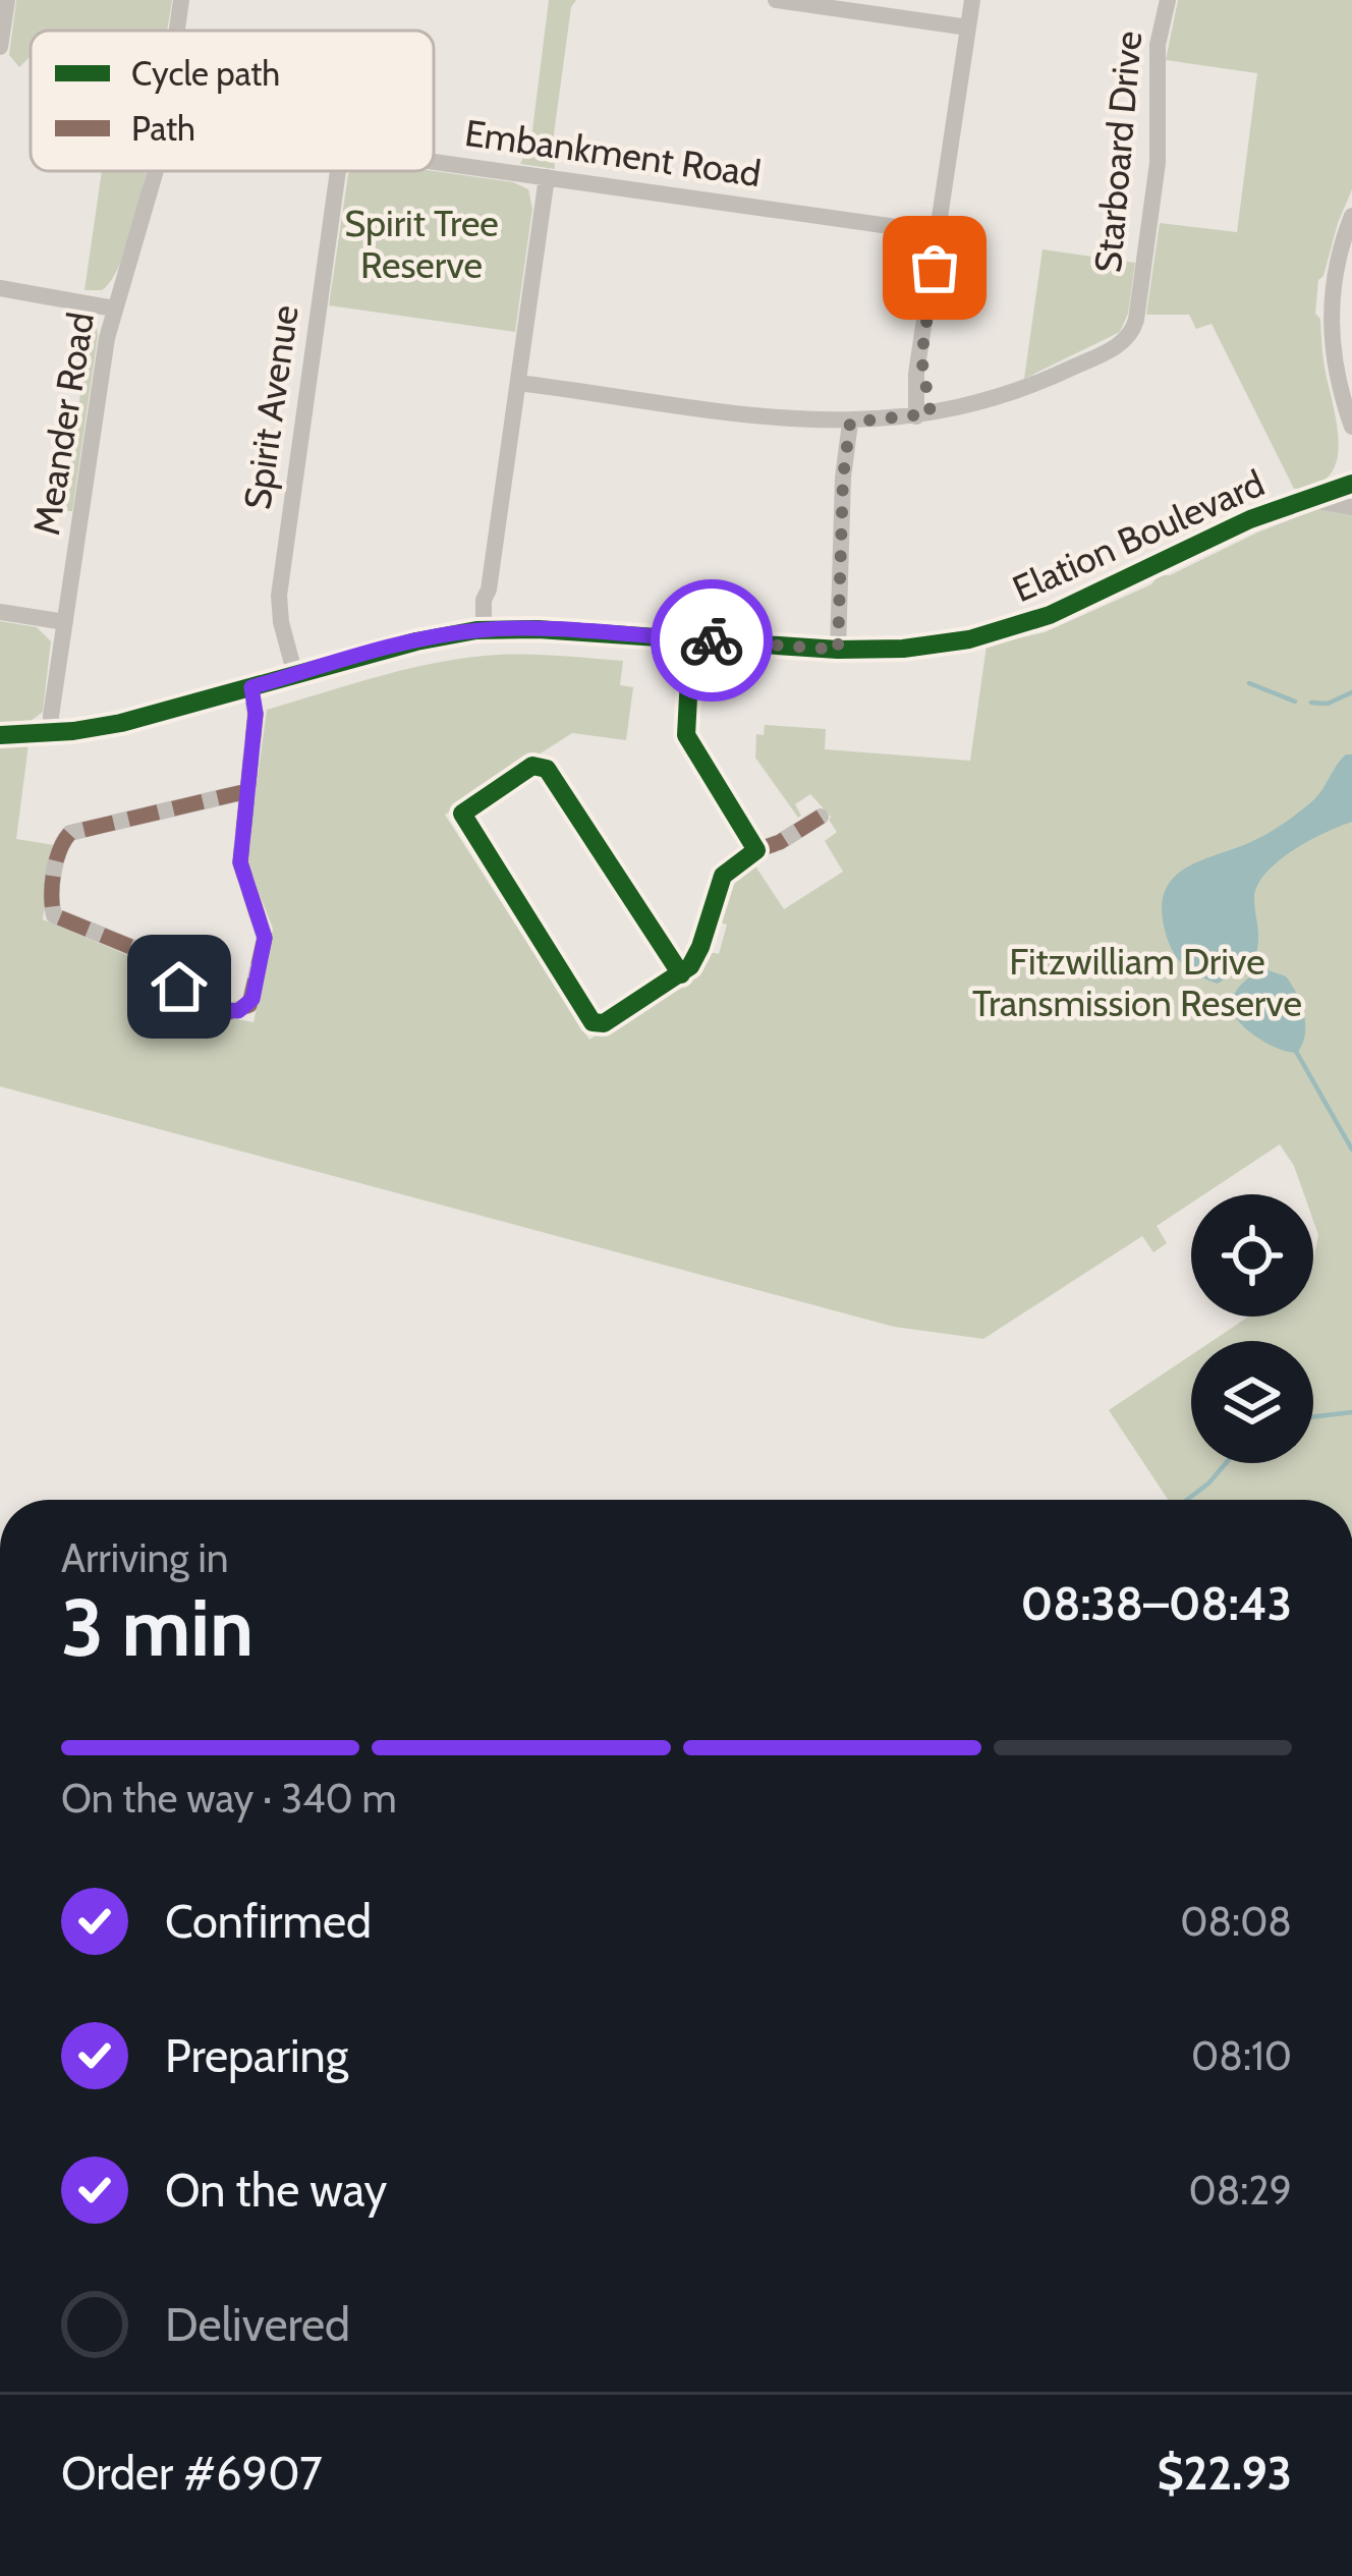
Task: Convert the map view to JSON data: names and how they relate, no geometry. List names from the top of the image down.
{
  "streets": {
    "street": [
      "Starboard Drive",
      "Embankment Road",
      "Spirit Avenue",
      "Meander Road",
      "Elation Boulevard"
    ]
  },
  "crossings": [
    ["Spirit Avenue", "Elation Boulevard"],
    ["Meander Road", "Elation Boulevard"]
  ],
  "parks": ["Spirit Tree Reserve", "Fitzwilliam Drive Transmission Reserve"],
  "legend": ["Cycle path", "Path"],
  "page": {
    "heading": ["3 min", "Arriving in", "08:38–08:43"],
    "panel": ["Order #6907", "$22.93"],
    "bar": "On the way · 340 m",
    "list": [
      ["Confirmed", "08:08"],
      ["Preparing", "08:10"],
      ["On the way", "08:29"],
      "Delivered"
    ]
  }
}
